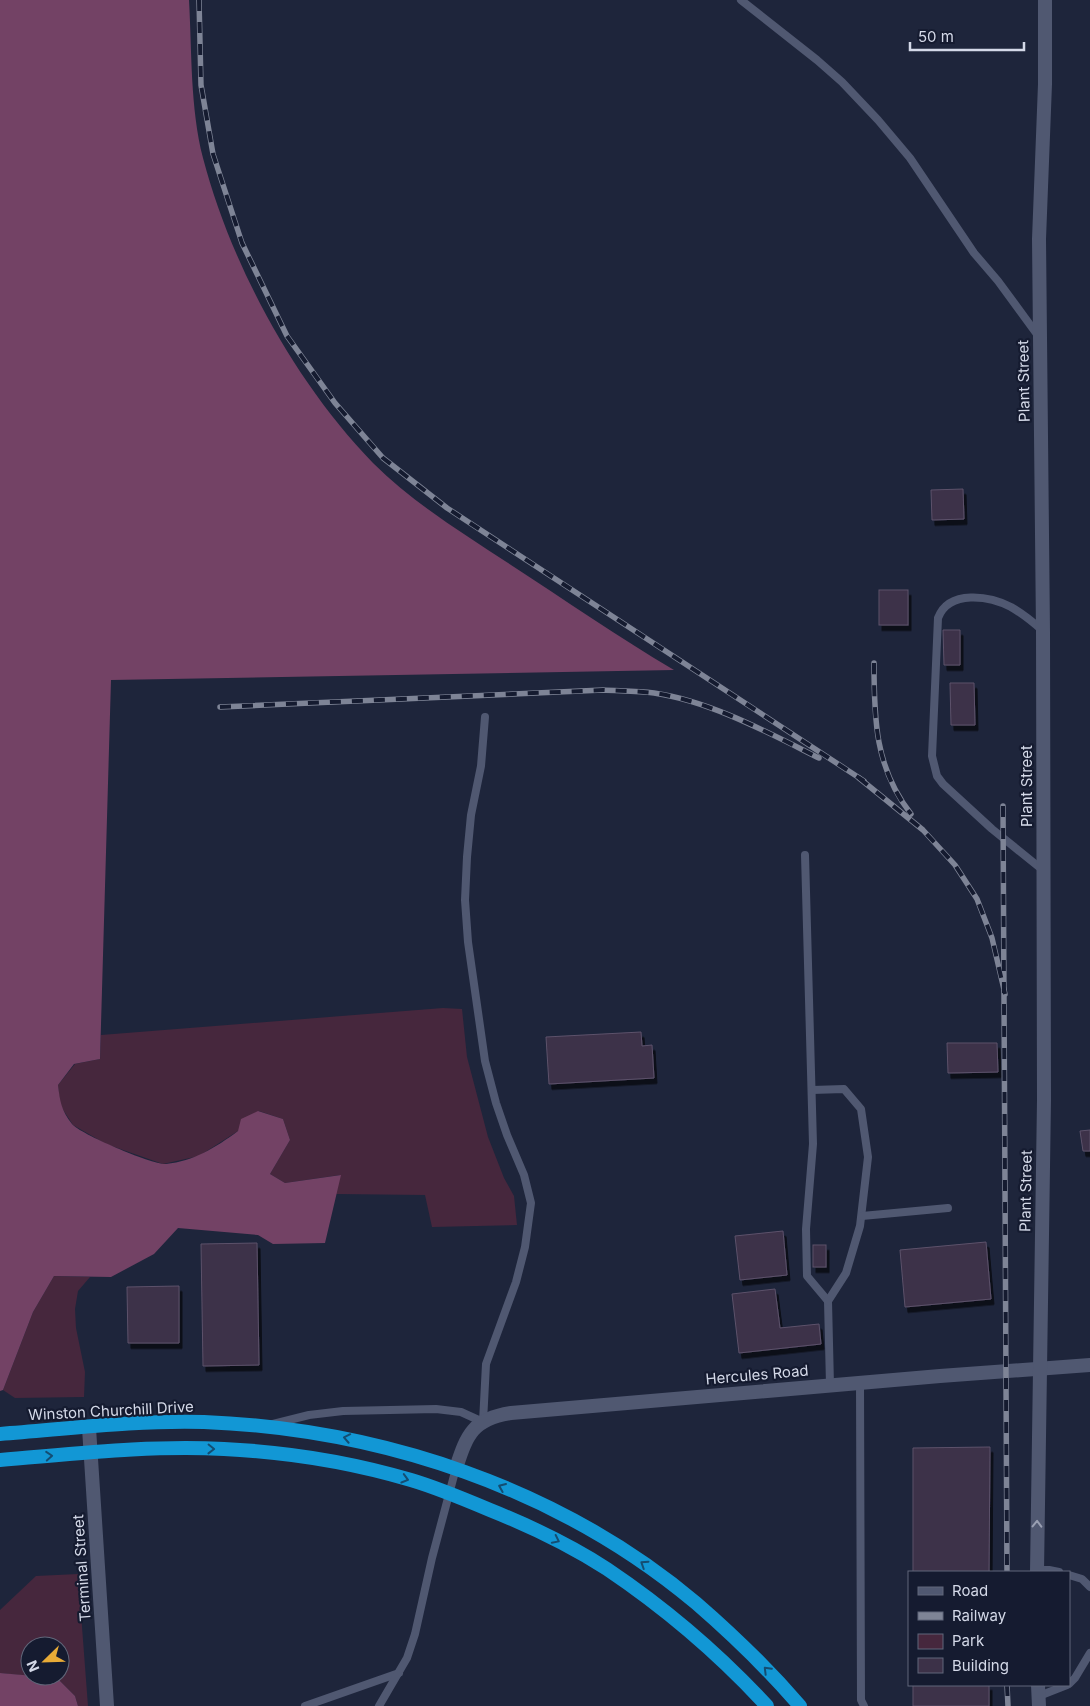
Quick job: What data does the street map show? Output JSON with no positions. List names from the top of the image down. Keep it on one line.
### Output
{"streets":{"highway":["Winston Churchill Drive"],"street":["Plant Street","Hercules Road","Terminal Street"]},"crossings":[["Plant Street","Hercules Road"],["Hercules Road","Winston Churchill Drive"],["Winston Churchill Drive","Terminal Street"]],"legend":["Road","Railway","Park","Building"],"scale_bar":"50 m","north":"bottom left"}
